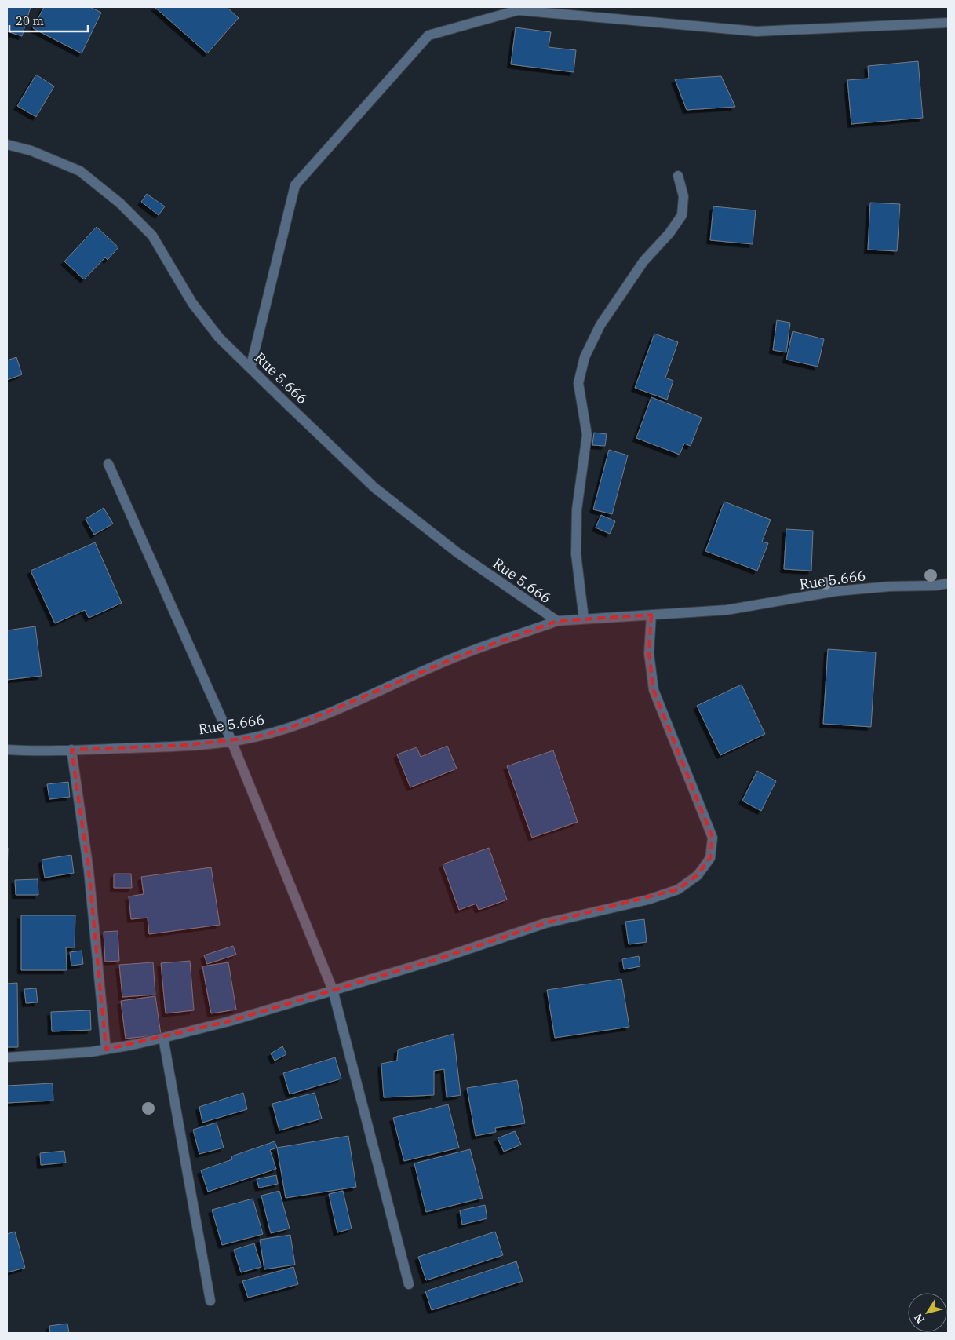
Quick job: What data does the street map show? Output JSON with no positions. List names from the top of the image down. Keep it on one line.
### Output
{"streets":{"street":["Rue 5.666"]},"scale_bar":"20 m","north":"bottom left"}
